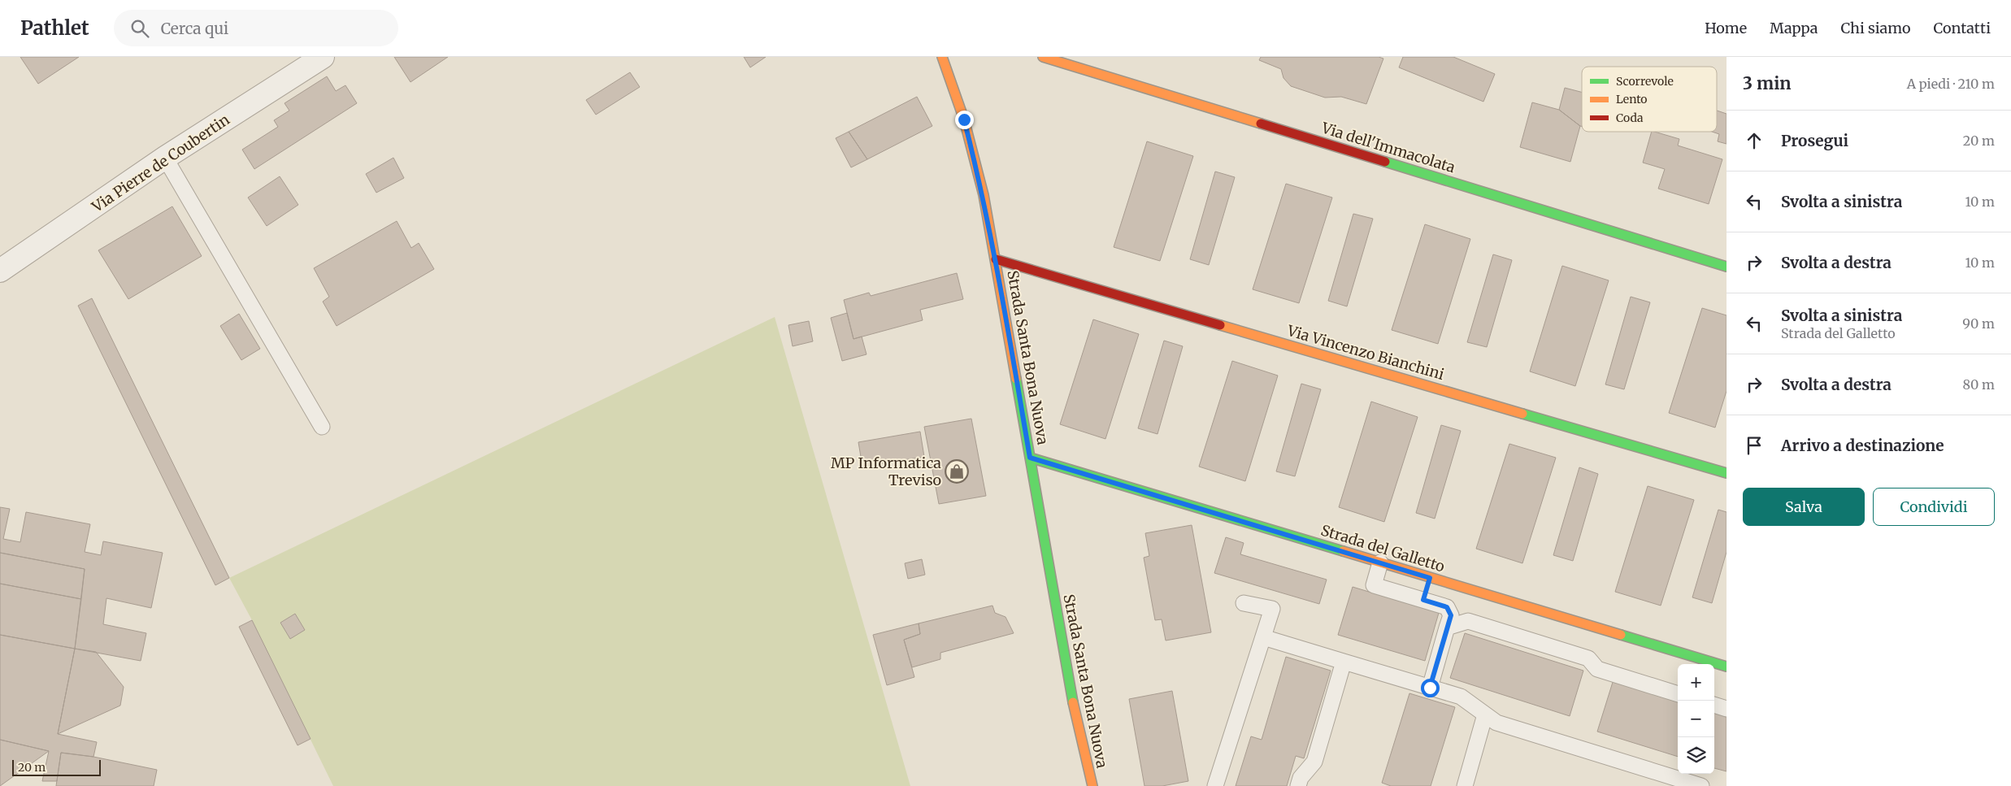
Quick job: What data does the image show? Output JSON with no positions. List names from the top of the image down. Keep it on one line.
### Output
{"streets":{"street":["Via dell'Immacolata","Via Pierre de Coubertin","Via Vincenzo Bianchini","Strada Santa Bona Nuova","Strada del Galletto"]},"crossings":[["Via Vincenzo Bianchini","Strada Santa Bona Nuova"],["Strada Santa Bona Nuova","Strada del Galletto"]],"places":{"shop":["MP Informatica Treviso"]},"legend":["Scorrevole","Lento","Coda"],"scale_bar":"20 m","page":{"header":"Pathlet","search":"Cerca qui","nav":["Home","Mappa","Chi siamo","Contatti"],"heading":["3 min","A piedi · 210 m"],"list":[["Prosegui","20 m"],["Svolta a sinistra","10 m"],["Svolta a destra","10 m"],["Svolta a sinistra","Strada del Galletto","90 m"],["Svolta a destra","80 m"],"Arrivo a destinazione"],"buttons":["Salva","Condividi"],"map_buttons":["+","−"],"scale":"20 m"}}
